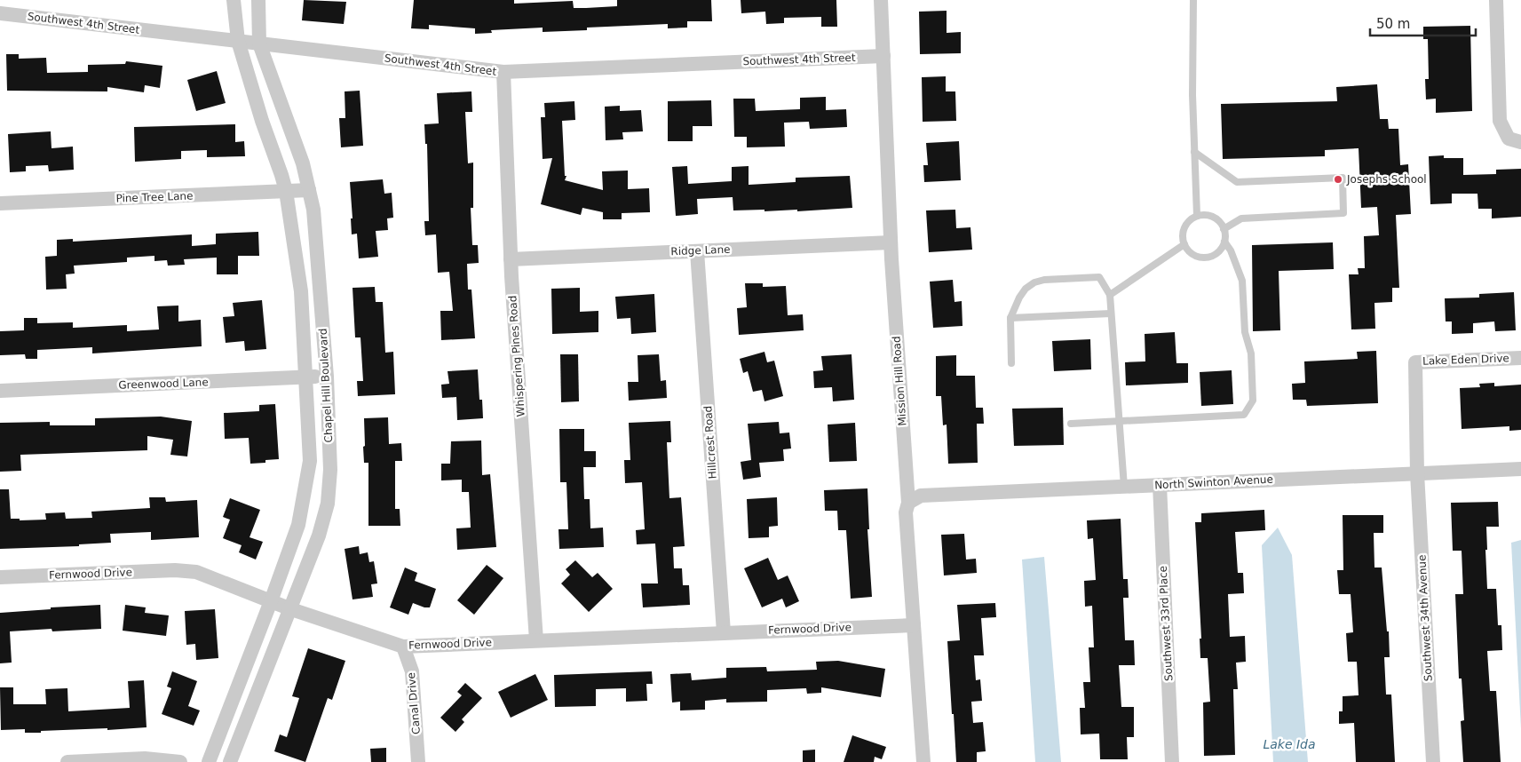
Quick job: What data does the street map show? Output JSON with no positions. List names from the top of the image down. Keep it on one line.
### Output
{"streets":{"street":["Southwest 4th Street","Pine Tree Lane","Ridge Lane","Whispering Pines Road","Lake Eden Drive","Mission Hill Road","Greenwood Lane","Chapel Hill Boulevard","Hillcrest Road","North Swinton Avenue","Fernwood Drive","Southwest 34th Avenue","Southwest 33rd Place","Canal Drive"]},"crossings":[["Southwest 4th Street","Whispering Pines Road"],["Southwest 4th Street","Mission Hill Road"],["Southwest 4th Street","Chapel Hill Boulevard"],["Pine Tree Lane","Chapel Hill Boulevard"],["Ridge Lane","Whispering Pines Road"],["Ridge Lane","Mission Hill Road"],["Ridge Lane","Hillcrest Road"],["Whispering Pines Road","Fernwood Drive"],["Lake Eden Drive","North Swinton Avenue"],["Lake Eden Drive","Southwest 34th Avenue"],["Mission Hill Road","North Swinton Avenue"],["Mission Hill Road","Fernwood Drive"],["Greenwood Lane","Chapel Hill Boulevard"],["Chapel Hill Boulevard","Fernwood Drive"],["Hillcrest Road","Fernwood Drive"],["North Swinton Avenue","Southwest 34th Avenue"],["North Swinton Avenue","Southwest 33rd Place"],["Fernwood Drive","Canal Drive"]],"water":["Lake Ida"],"places":["Josephs School"],"scale_bar":"50 m"}
